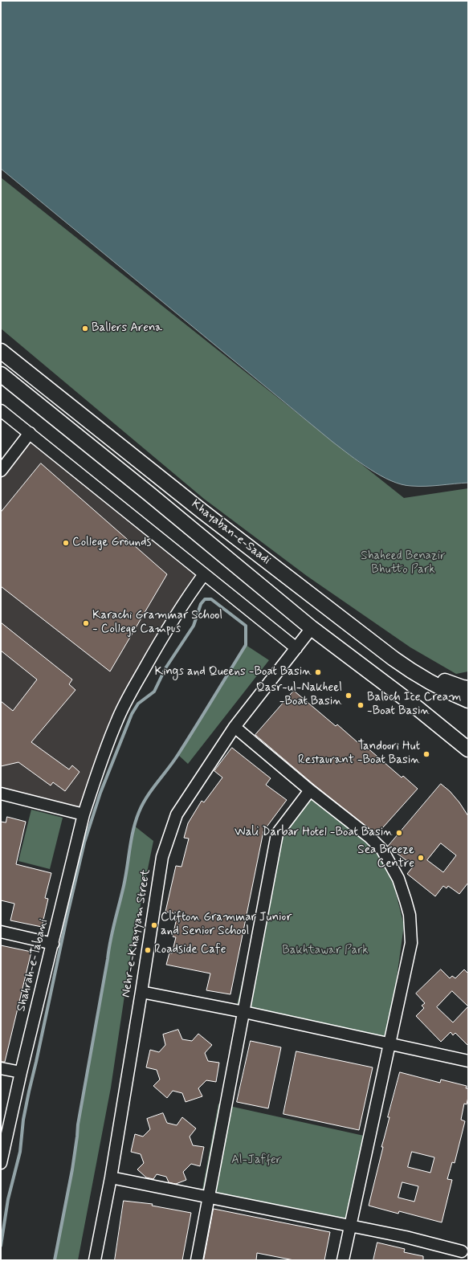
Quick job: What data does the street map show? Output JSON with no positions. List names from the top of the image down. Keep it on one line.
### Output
{"streets":{"main road":["Khayaban-e-Saadi"],"street":["Nehr-e-Khayyam Street","Shahrah-e-Tabani"]},"crossings":[["Khayaban-e-Saadi","Nehr-e-Khayyam Street"]],"parks":["Shaheed Benazir Bhutto Park","Bakhtawar Park","Al-Jaffer"],"places":["Ballers Arena","College Grounds","Karachi Grammar School - College Campus","Kings and Queens -Boat Basin","Qasr-ul-Nakheel -Boat Basin","Baloch Ice Cream -Boat Basin","Tandoori Hut Restaurant -Boat Basin","Wali Darbar Hotel -Boat Basin","Sea Breeze Centre","Clifton Grammar Junior and Senior School","Roadside Cafe"]}
